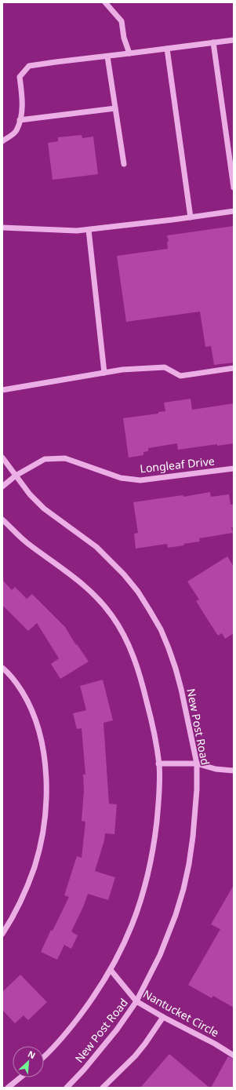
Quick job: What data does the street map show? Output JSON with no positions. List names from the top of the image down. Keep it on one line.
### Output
{"streets":{"street":["Longleaf Drive","New Post Road","Nantucket Circle"]},"crossings":[["Longleaf Drive","New Post Road"],["New Post Road","Nantucket Circle"]],"north":"top right"}
